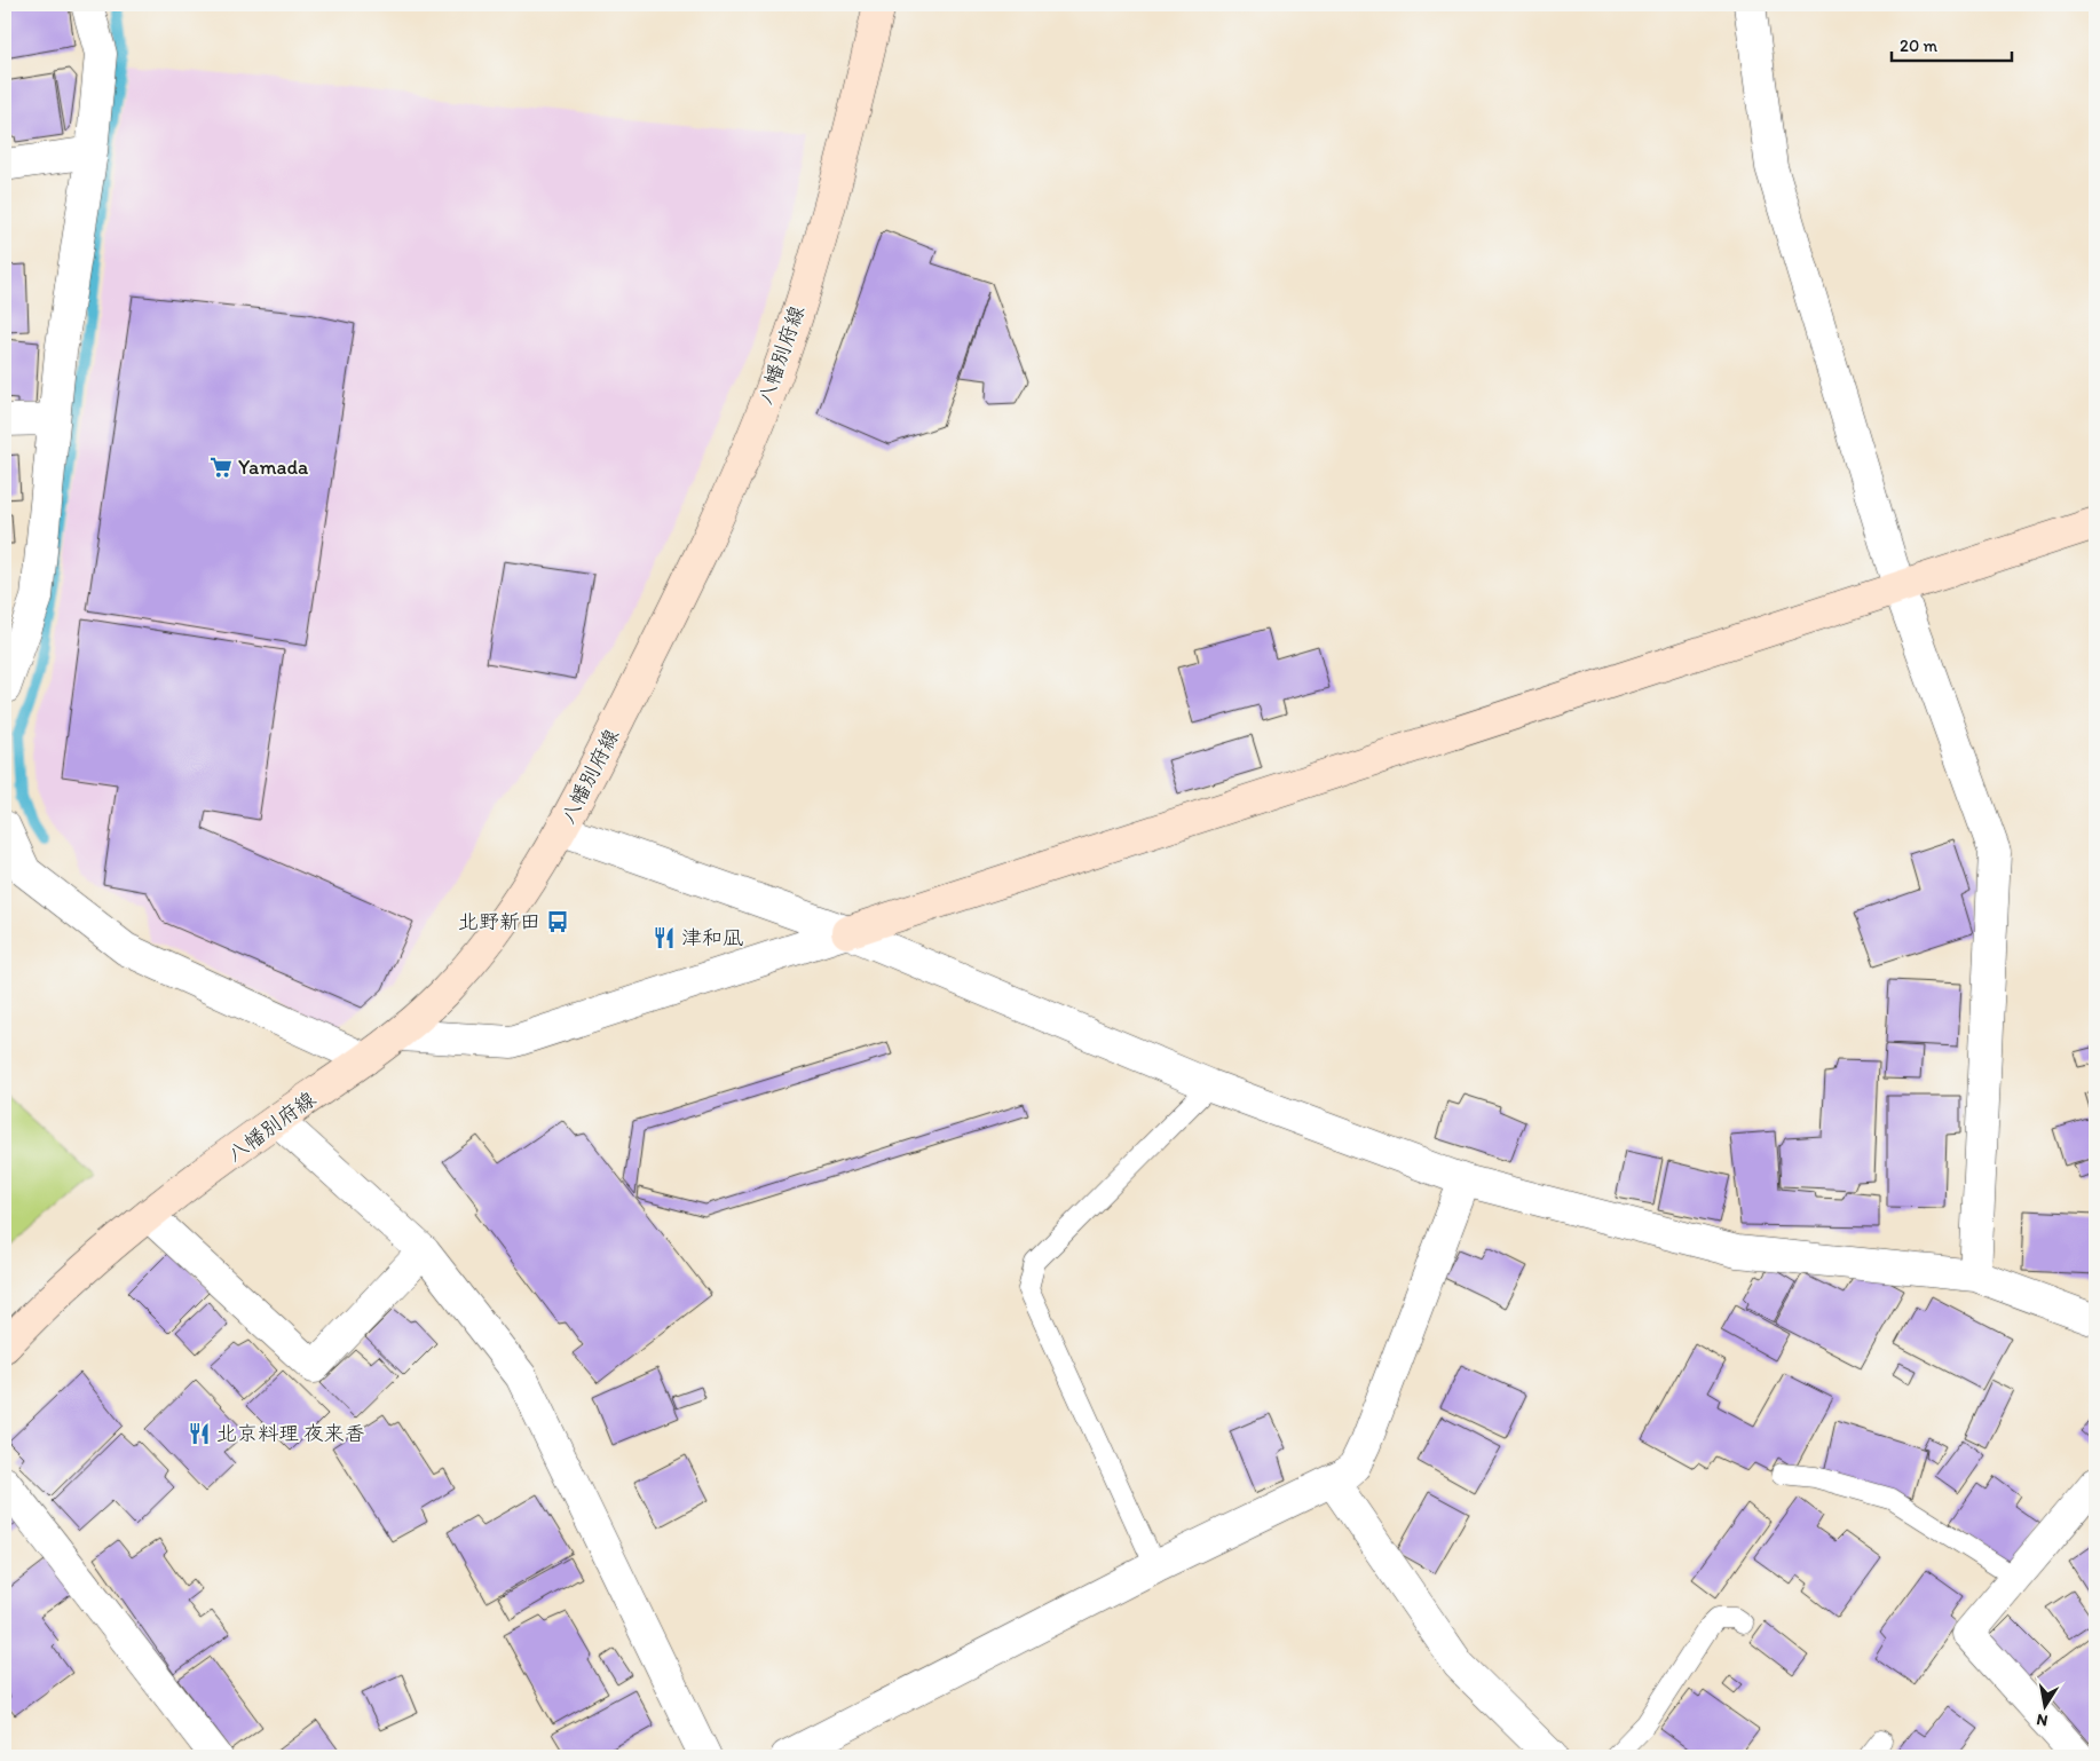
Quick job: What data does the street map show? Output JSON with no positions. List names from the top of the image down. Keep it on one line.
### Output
{"streets":{"main road":["八幡別府線"]},"places":{"supermarket":["Yamada"],"bus stop":["北野新田"],"restaurant":["津和凪","北京料理 夜来香"]},"scale_bar":"20 m","north":"bottom"}
